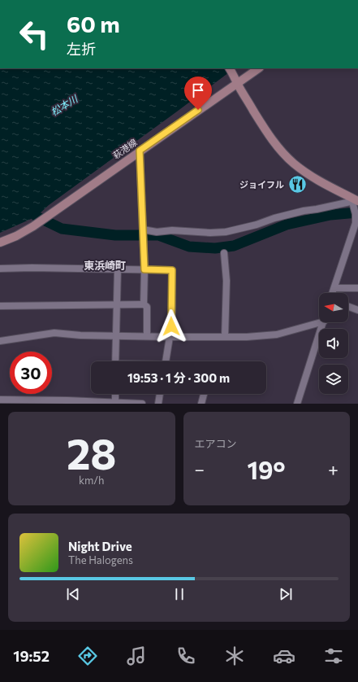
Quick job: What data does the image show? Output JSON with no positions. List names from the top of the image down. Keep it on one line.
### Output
{"streets":{"main road":["萩港線"]},"districts":["東浜崎町"],"water":["松本川"],"places":{"restaurant":["ジョイフル"]},"north":"left","page":{"turn":["60 m","左折"],"limit":"30","trip":"19:53 · 1 分 · 300 m","tile":[["28","km/h"],"エアコン"],"heat":["−","19°","+"],"song":["Night Drive","The Halogens"],"tabs":"19:52"}}
